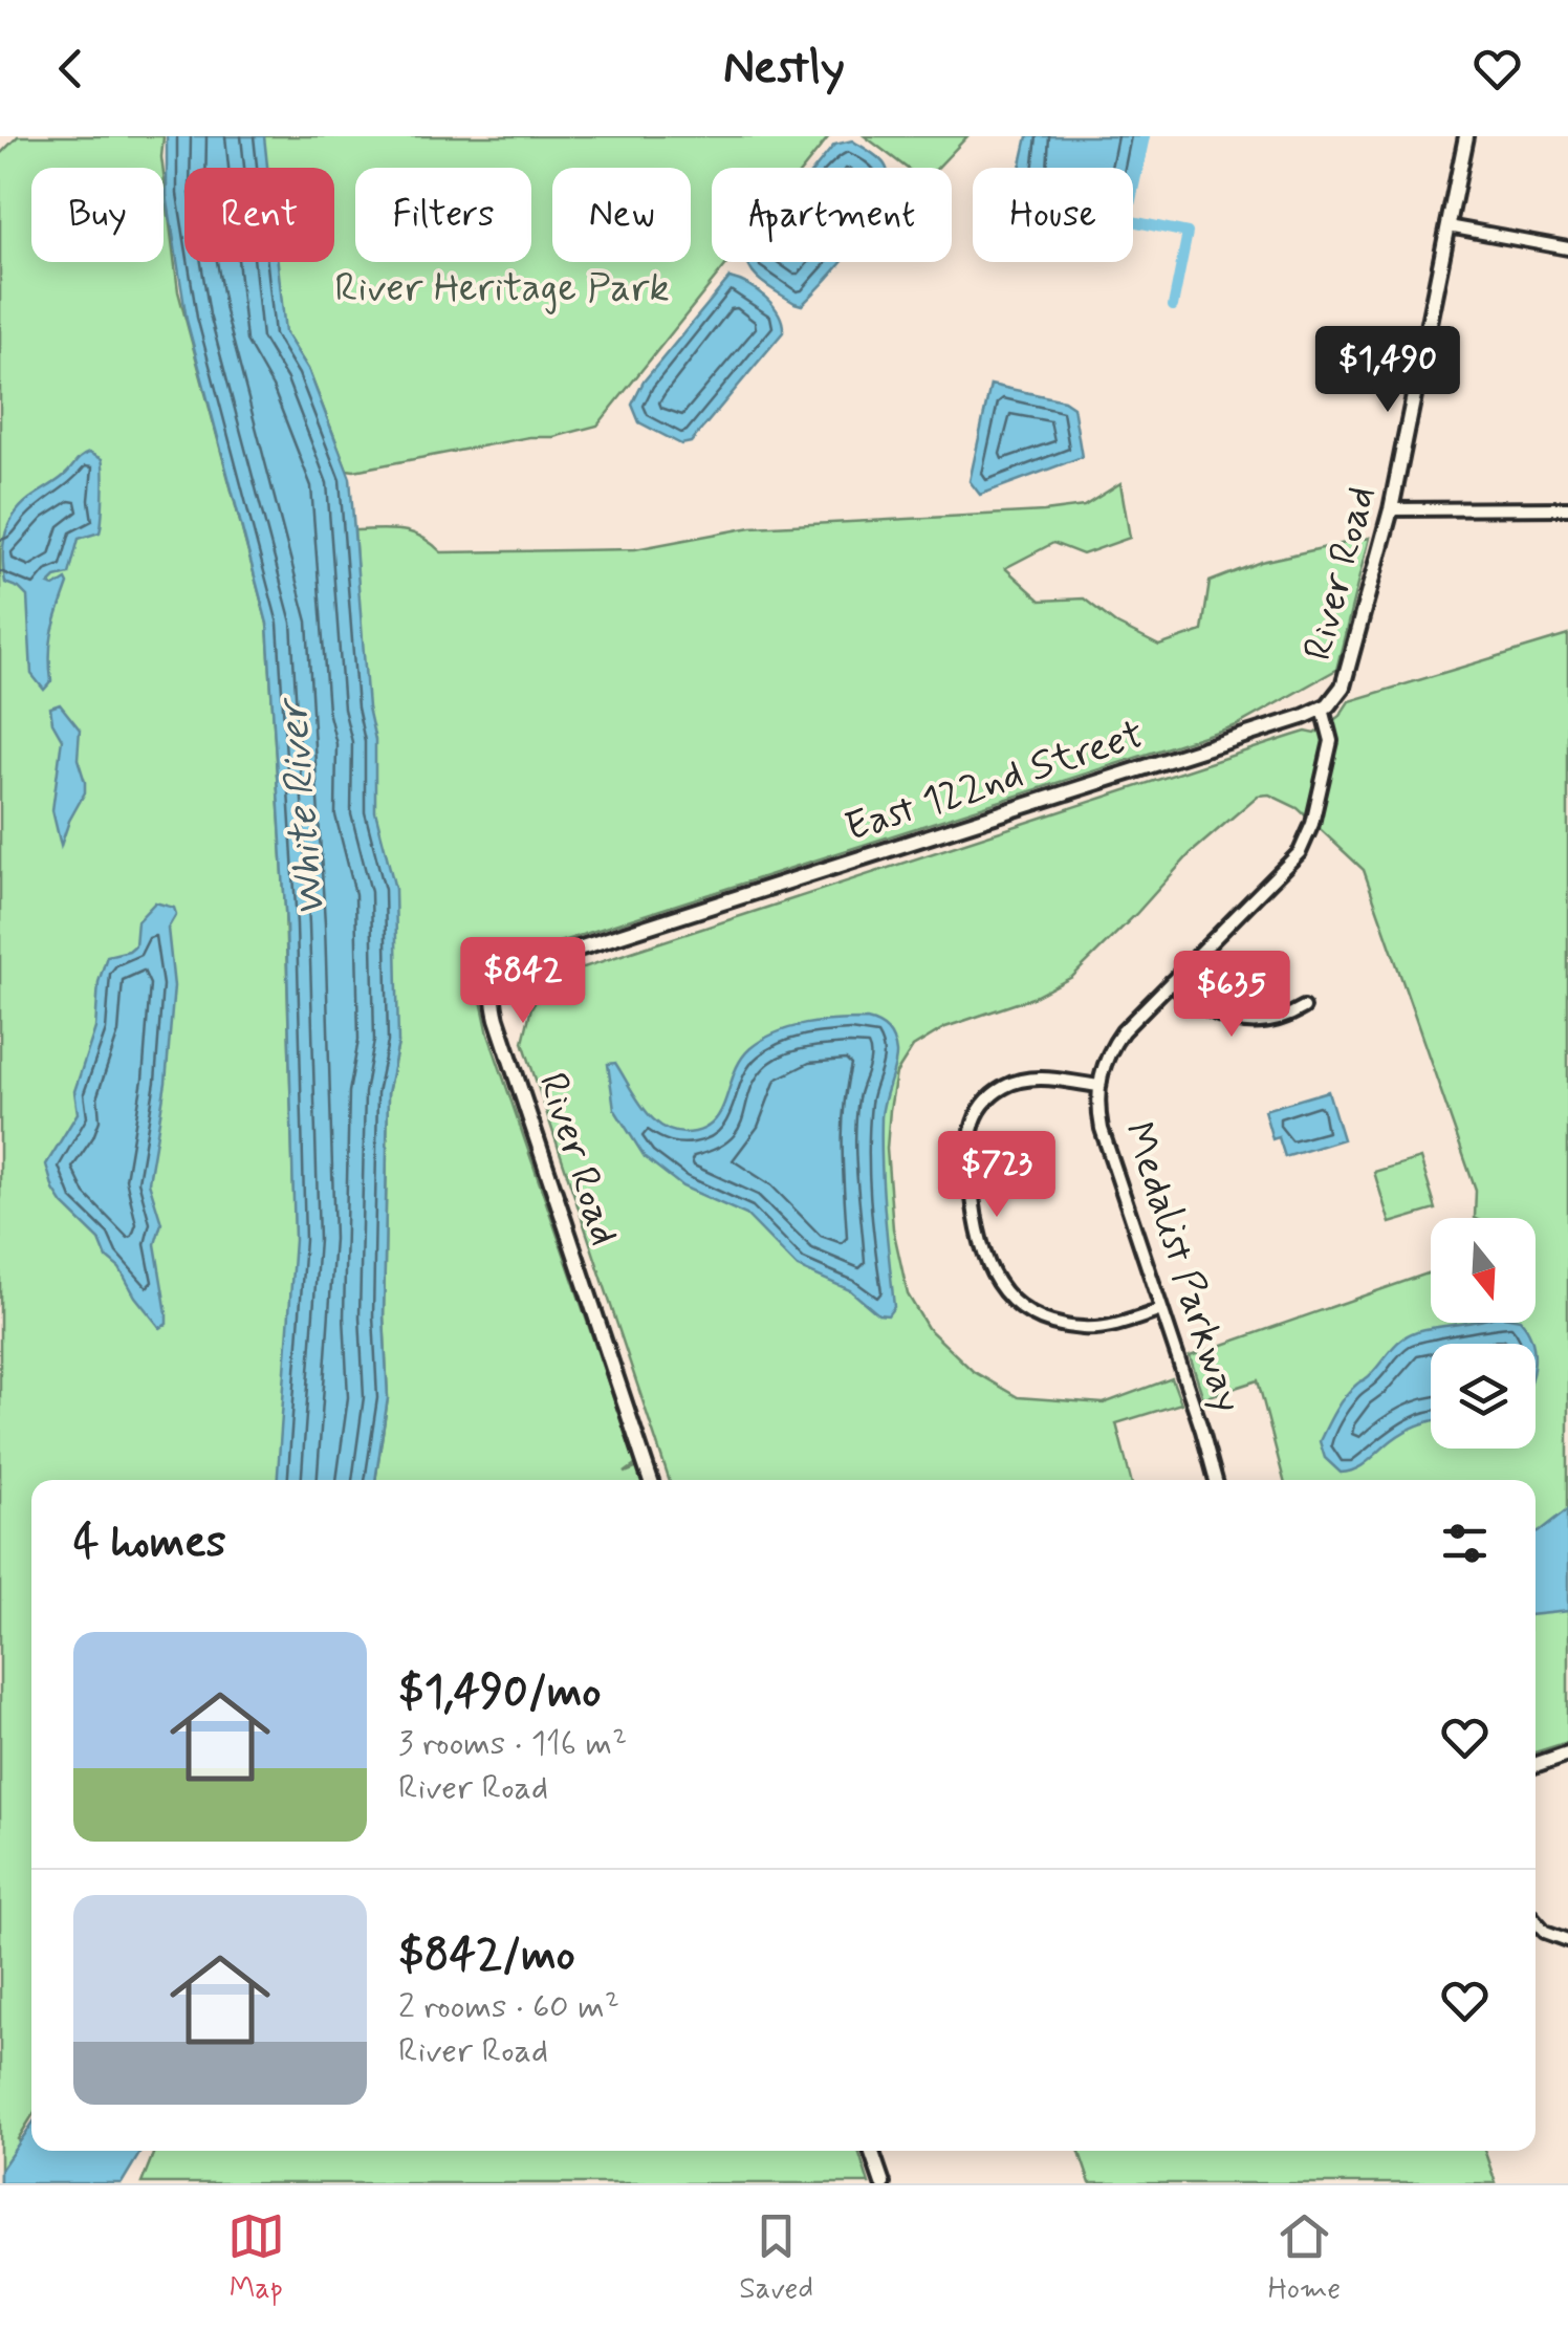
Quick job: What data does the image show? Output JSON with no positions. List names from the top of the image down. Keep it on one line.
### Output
{"streets":{"street":["River Road","East 122nd Street","Medalist Parkway"]},"crossings":[["River Road","East 122nd Street"],["River Road","Medalist Parkway"],["East 122nd Street","Medalist Parkway"]],"water":["White River"],"parks":["River Heritage Park"],"north":"bottom","page":{"header":"Nestly","chip":["Buy","Rent","Filters","New","Apartment","House"],"price":["$1,490","$842","$635","$723"],"heading":"4 homes","list":[{"name":"$1,490/mo","note":"3 rooms · 116 m² · River Road"},{"name":"$842/mo","note":"2 rooms · 60 m² · River Road"}],"tabs":["Map","Saved","Home"]}}
